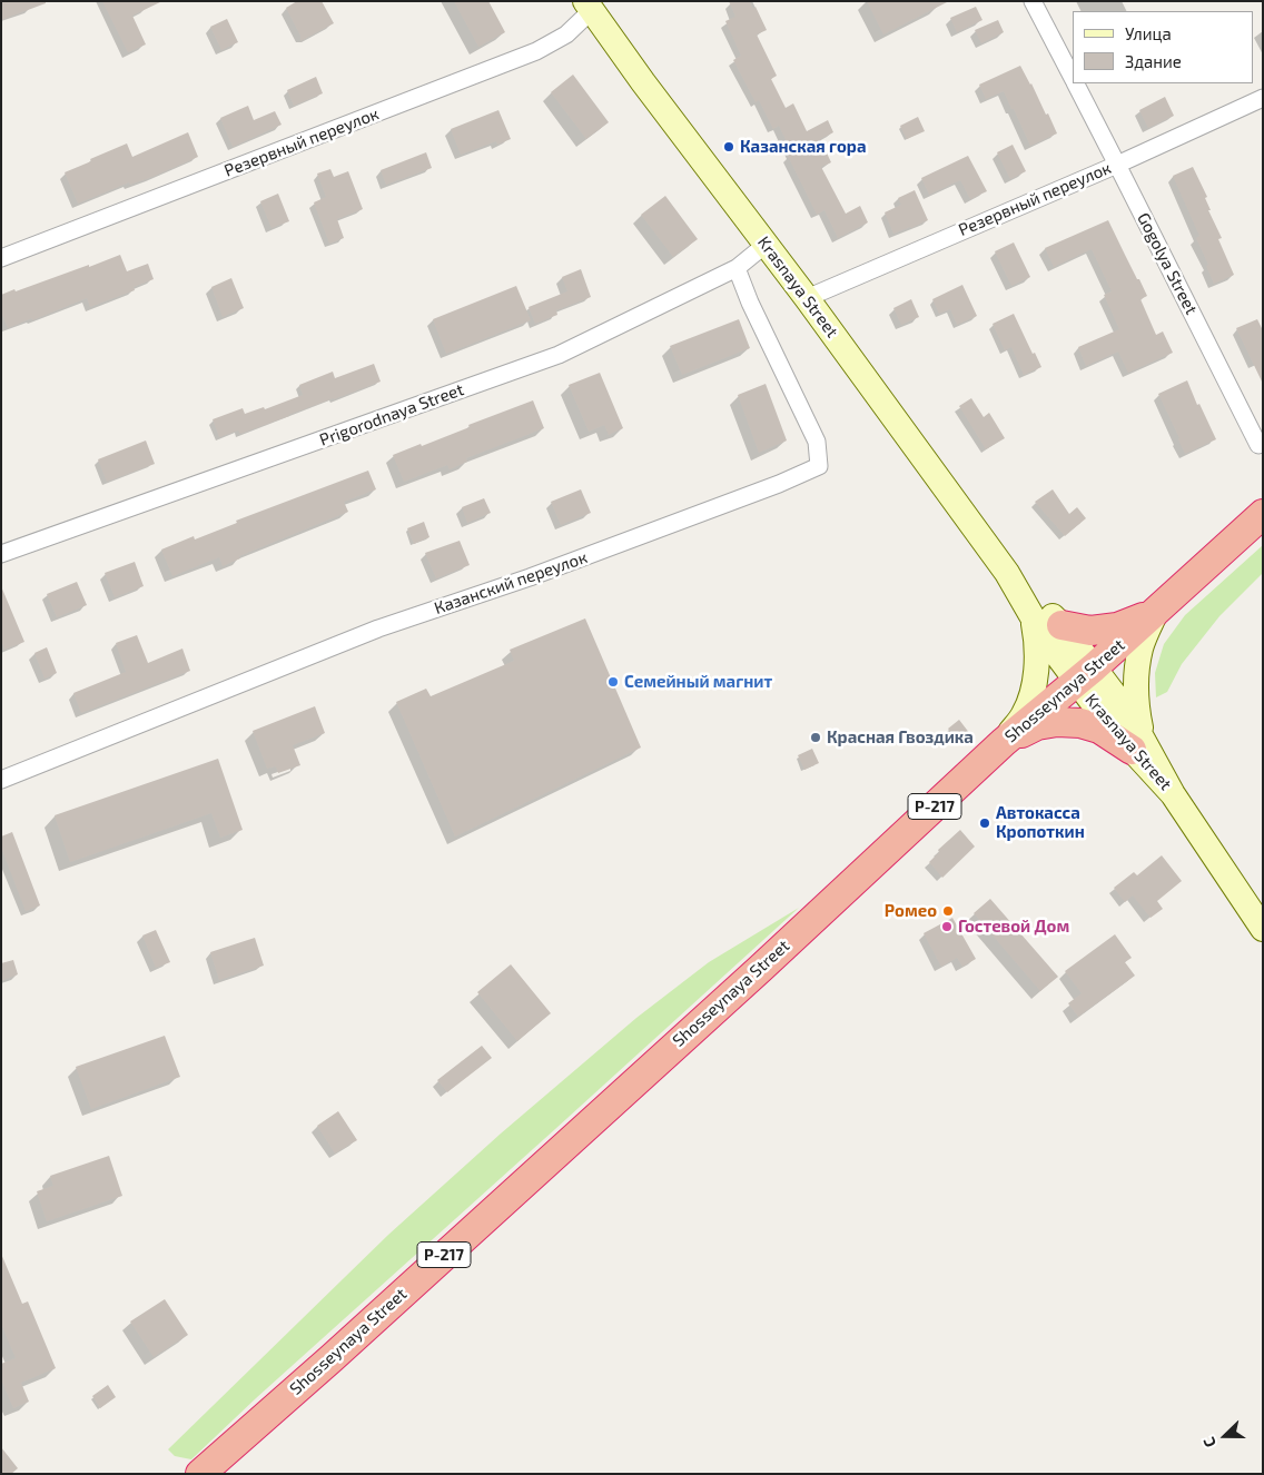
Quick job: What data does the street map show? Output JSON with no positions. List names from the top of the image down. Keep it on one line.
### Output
{"streets":{"highway":["Shosseynaya Street","Р-217"],"main road":["Krasnaya Street"],"street":["Резервный переулок","Gogolya Street","Prigorodnaya Street","Казанский переулок"]},"crossings":[["Резервный переулок","Gogolya Street"],["Резервный переулок","Krasnaya Street"],["Krasnaya Street","Prigorodnaya Street"],["Krasnaya Street","Shosseynaya Street"],["Prigorodnaya Street","Казанский переулок"]],"places":["Казанская гора","Семейный магнит","Красная Гвоздика","Автокасса Кропоткин","Ромео","Гостевой Дом"],"legend":["Улица","Здание"],"north":"left"}
